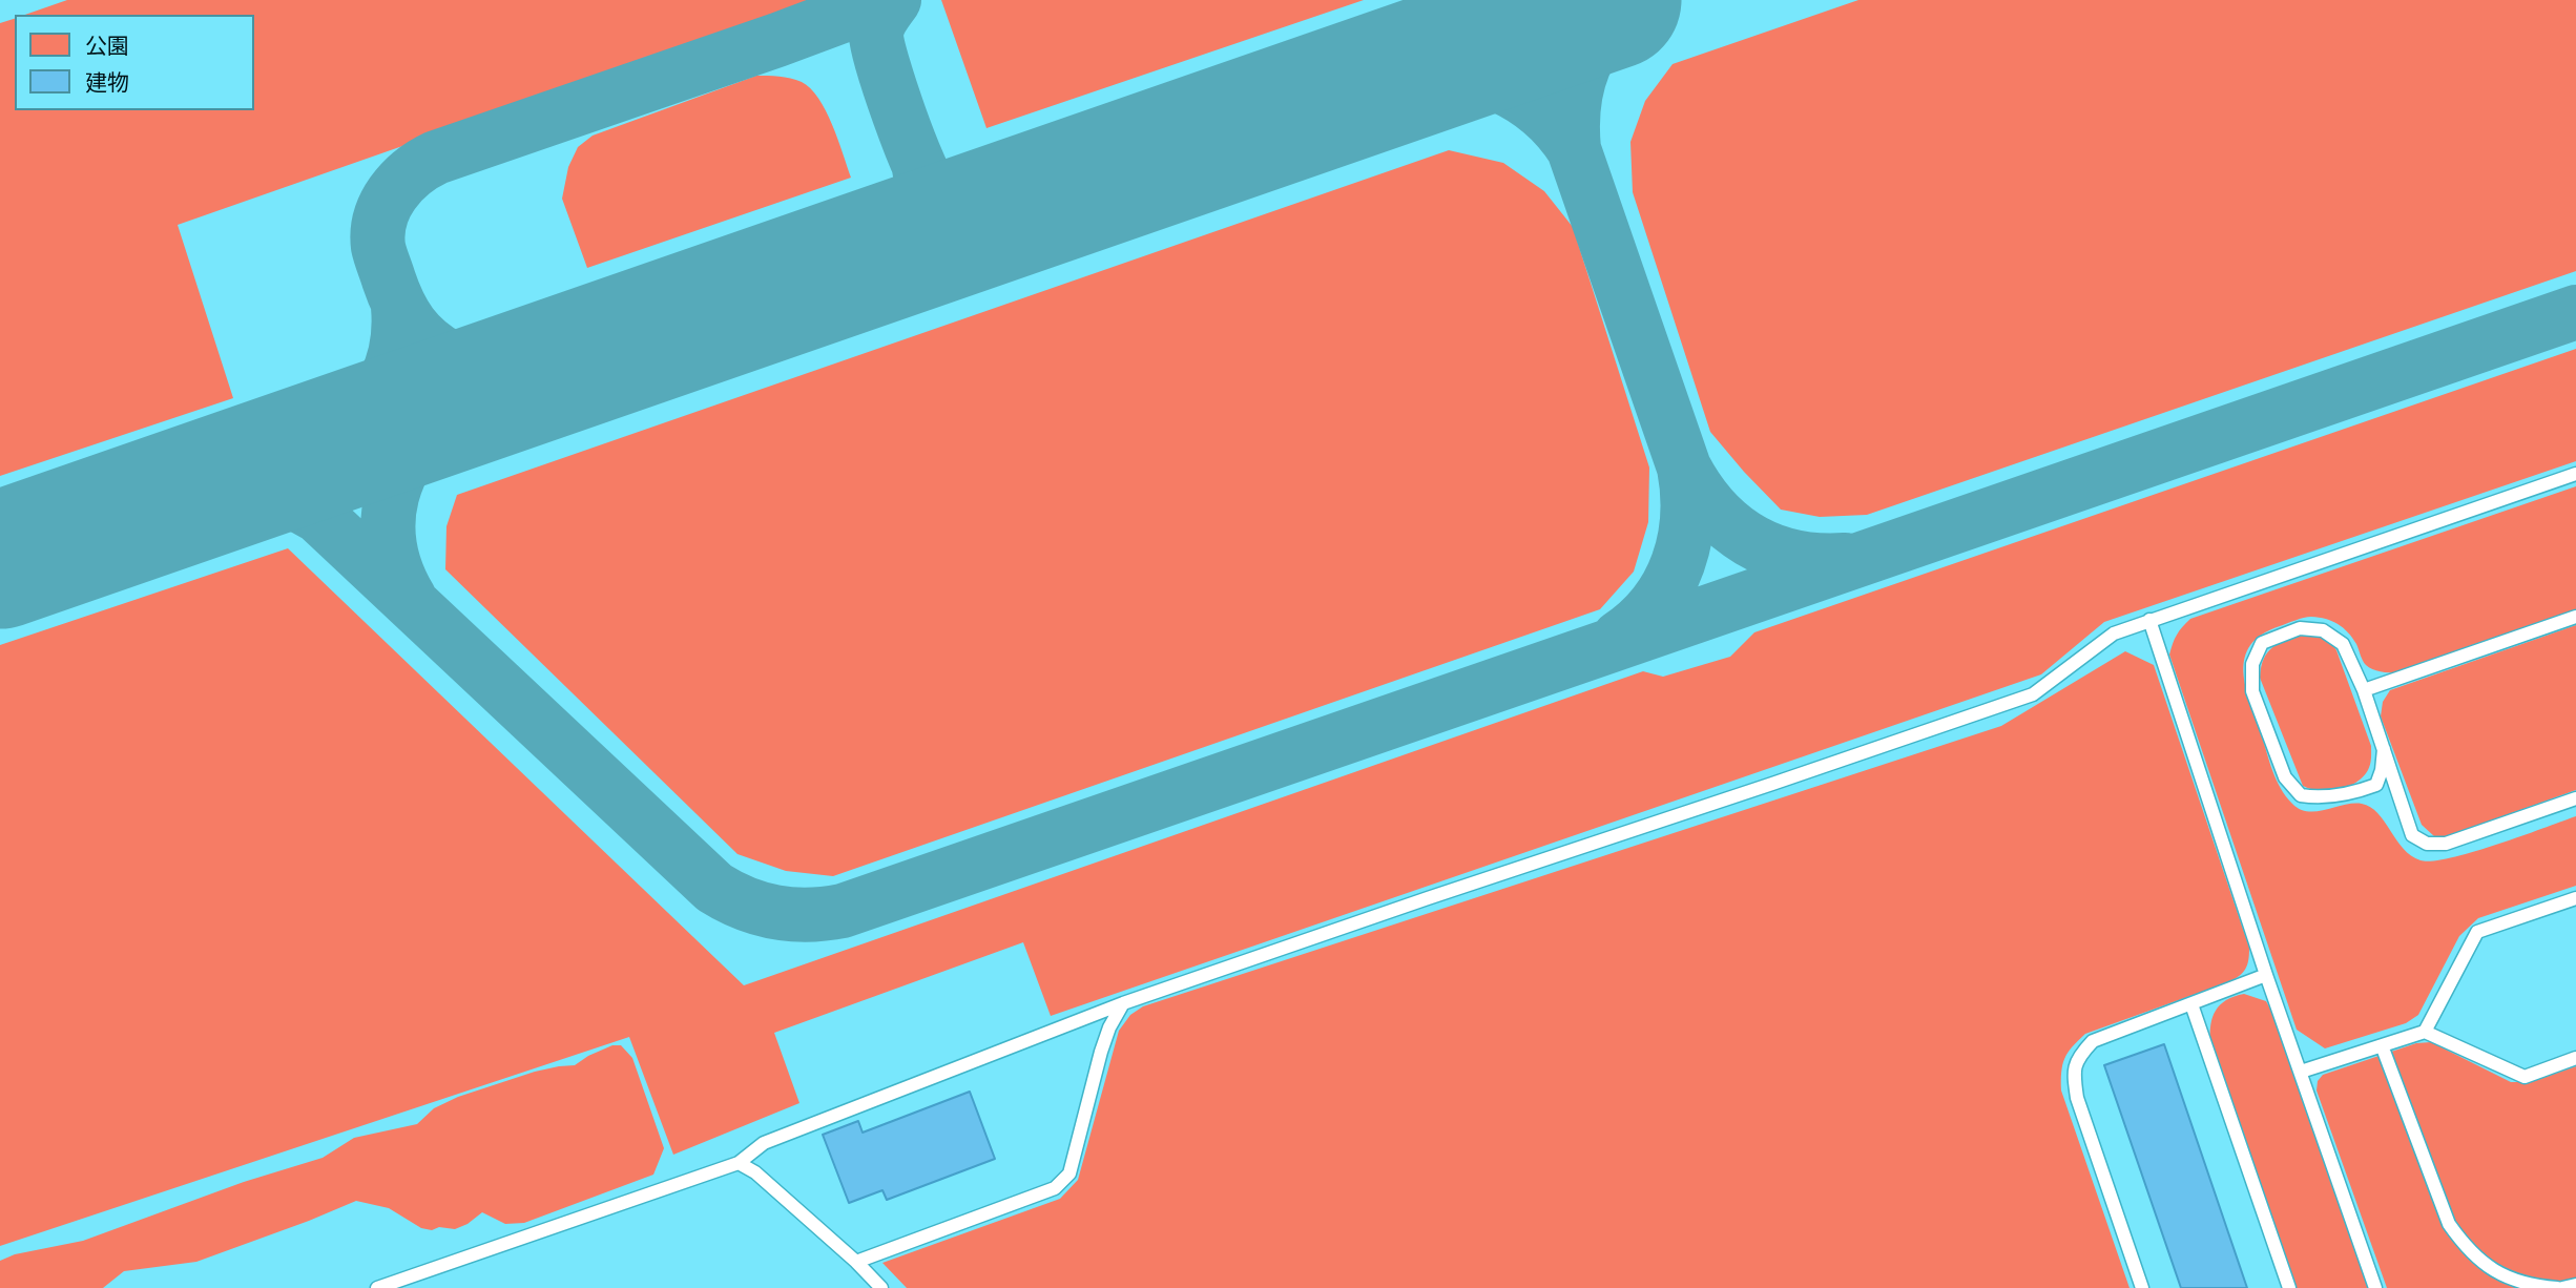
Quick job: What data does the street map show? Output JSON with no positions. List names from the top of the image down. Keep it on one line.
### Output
{"legend":["公園","建物"]}
